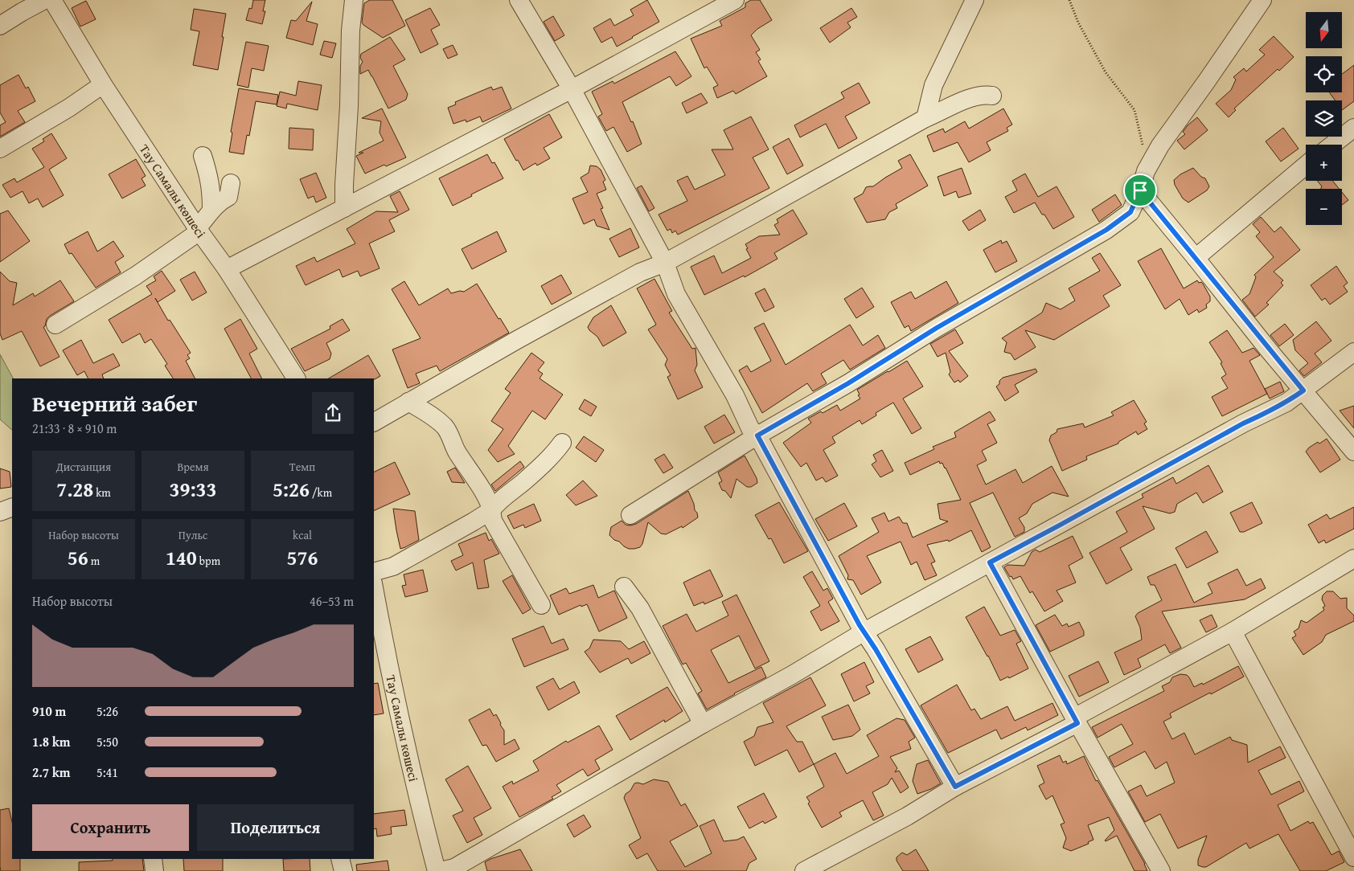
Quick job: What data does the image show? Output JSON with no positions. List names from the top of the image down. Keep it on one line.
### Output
{"streets":{"street":["Тау Самалы көшесі"]},"north":"bottom","page":{"map_buttons":["+","−"],"heading":["Вечерний забег","21:33 · 8 × 910 m"],"stats":[["Дистанция","7.28 km"],["Время","39:33"],["Темп","5:26 /km"],["Набор высоты","56 m"],["Пульс","140 bpm"],["kcal","576"]],"chart":["Набор высоты","46–53 m"],"list":[{"name":"910 m","note":"5:26"},{"name":"1.8 km","note":"5:50"},{"name":"2.7 km","note":"5:41"}],"buttons":["Сохранить","Поделиться"]}}
